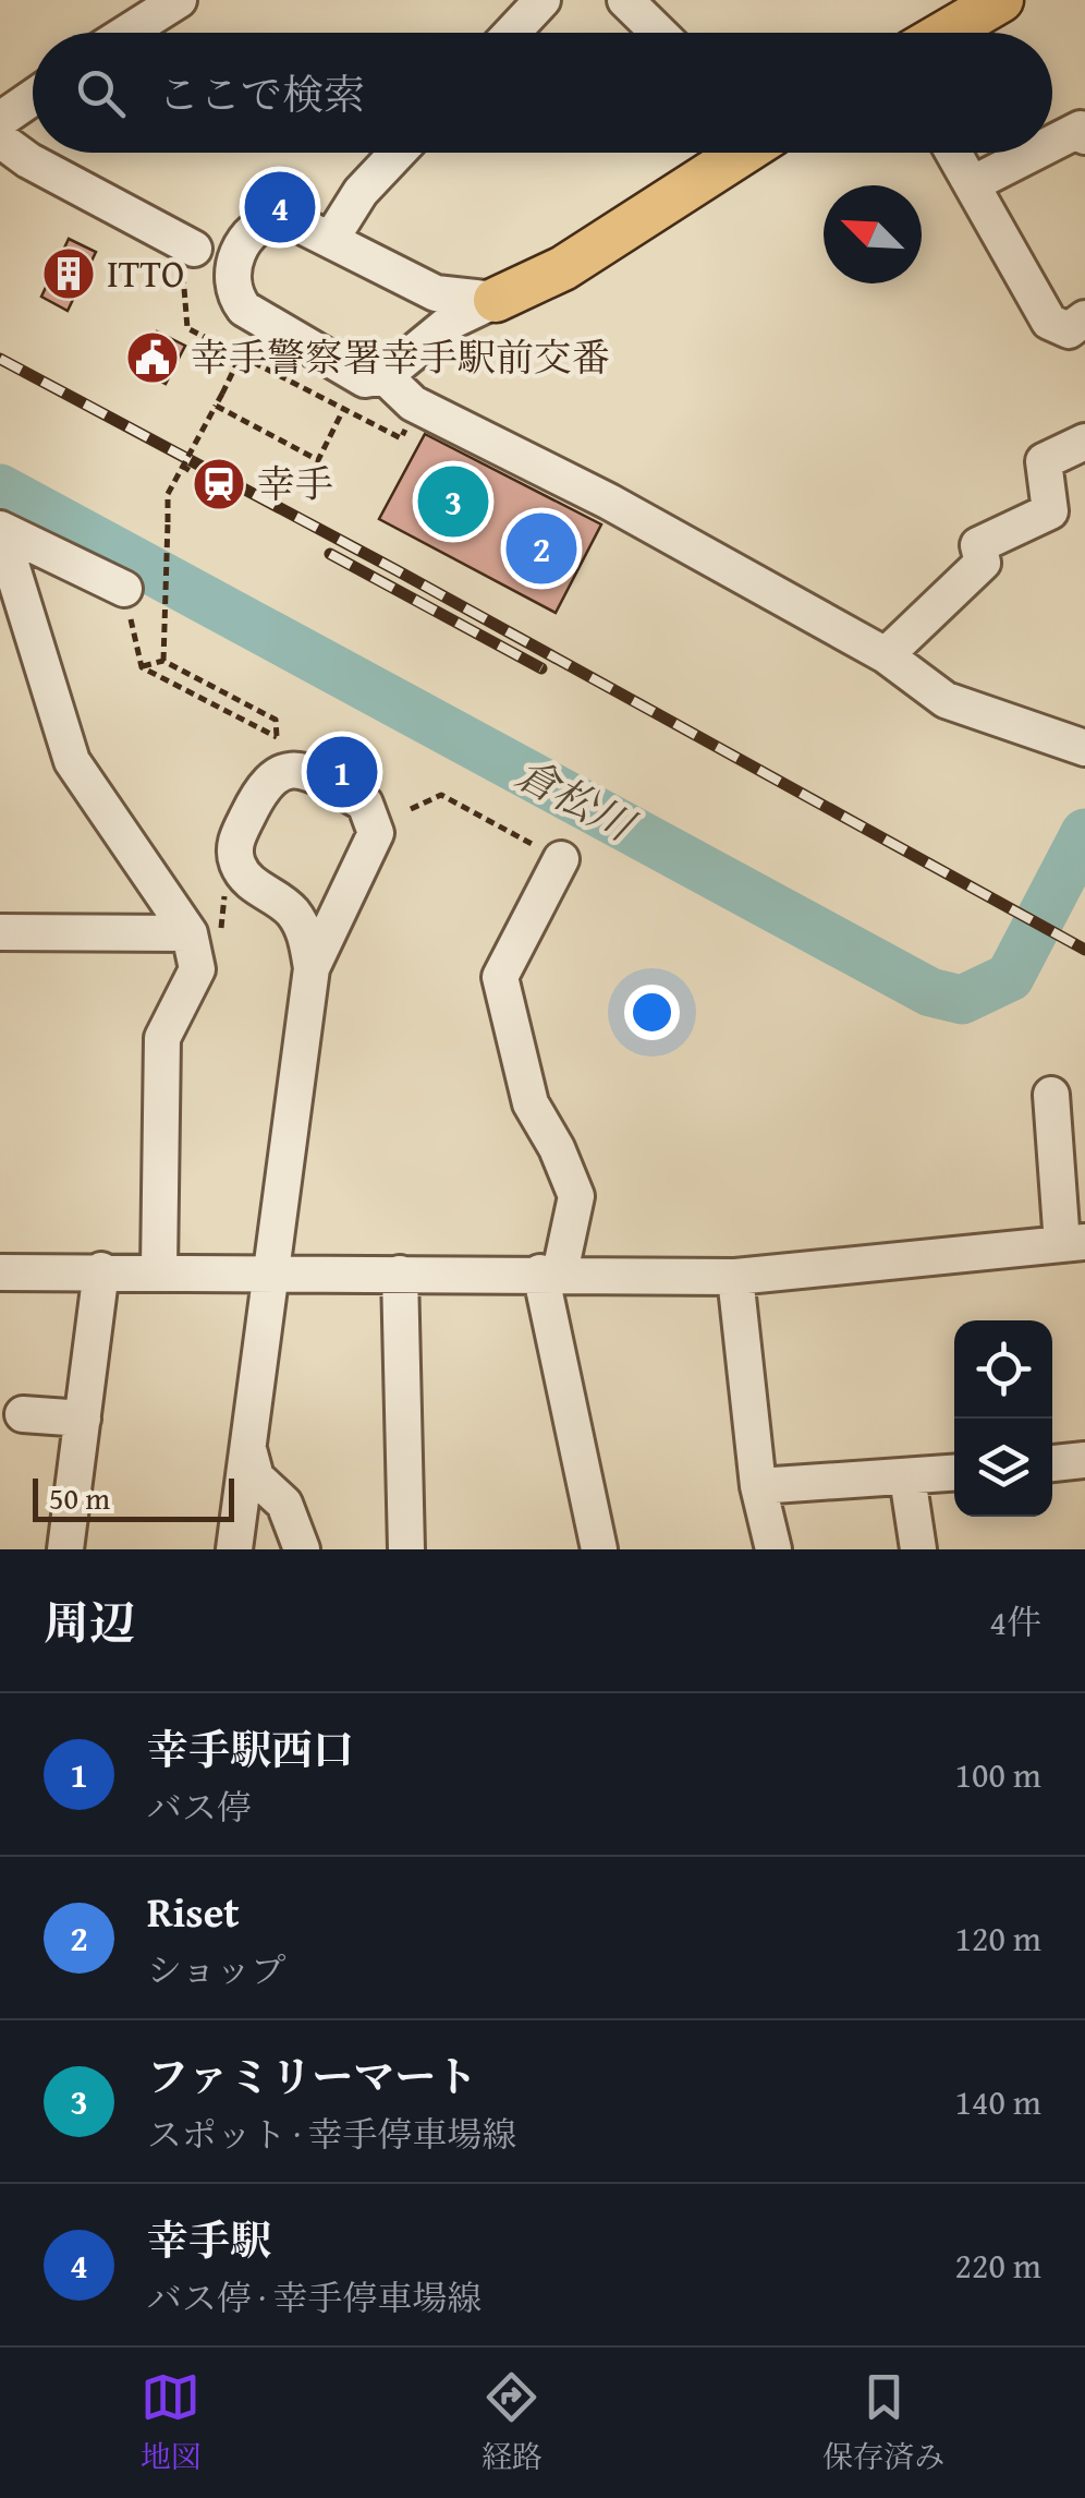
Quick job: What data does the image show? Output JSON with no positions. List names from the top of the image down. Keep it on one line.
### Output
{"water":["倉松川"],"places":{"building":["ITTO"],"public building":["幸手警察署幸手駅前交番"],"station":["幸手"]},"scale_bar":"50 m","north":"top left","page":{"search":"ここで検索","pins":["4","3","2","1"],"scale":"50 m","heading":["周辺","4件"],"list":[{"mark":"1","name":"幸手駅西口","note":"バス停","value":"100 m"},{"mark":"2","name":"Riset","note":"ショップ","value":"120 m"},{"mark":"3","name":"ファミリーマート","note":"スポット · 幸手停車場線","value":"140 m"},{"mark":"4","name":"幸手駅","note":"バス停 · 幸手停車場線","value":"220 m"}],"nav":["地図","経路","保存済み"]}}
